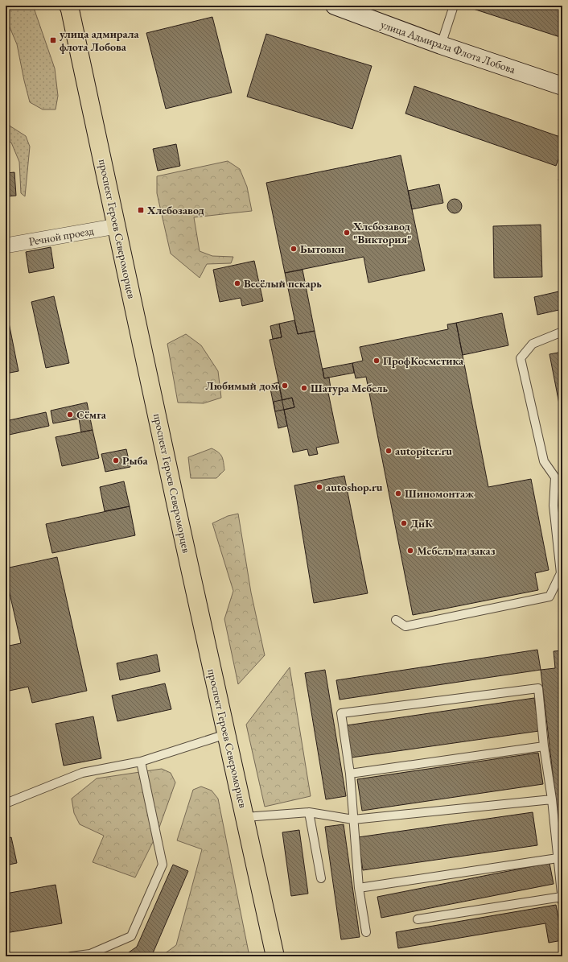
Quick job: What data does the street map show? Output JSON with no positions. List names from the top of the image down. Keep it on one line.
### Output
{"streets":{"main road":["проспект Героев Североморцев"],"street":["улица Адмирала Флота Лобова","Речной проезд"]},"crossings":[["проспект Героев Североморцев","Речной проезд"]],"places":{"transit":["улица адмирала флота Лобова","Хлебозавод"],"other":["Хлебозавод \"Виктория\"","Бытовки","Весёлый пекарь","ПрофКосметика","Любимый дом","Шатура Мебель","Сёмга","autopiter.ru","Рыба","autoshop.ru","Шиномонтаж","ДнК","Мебель на заказ"]}}
